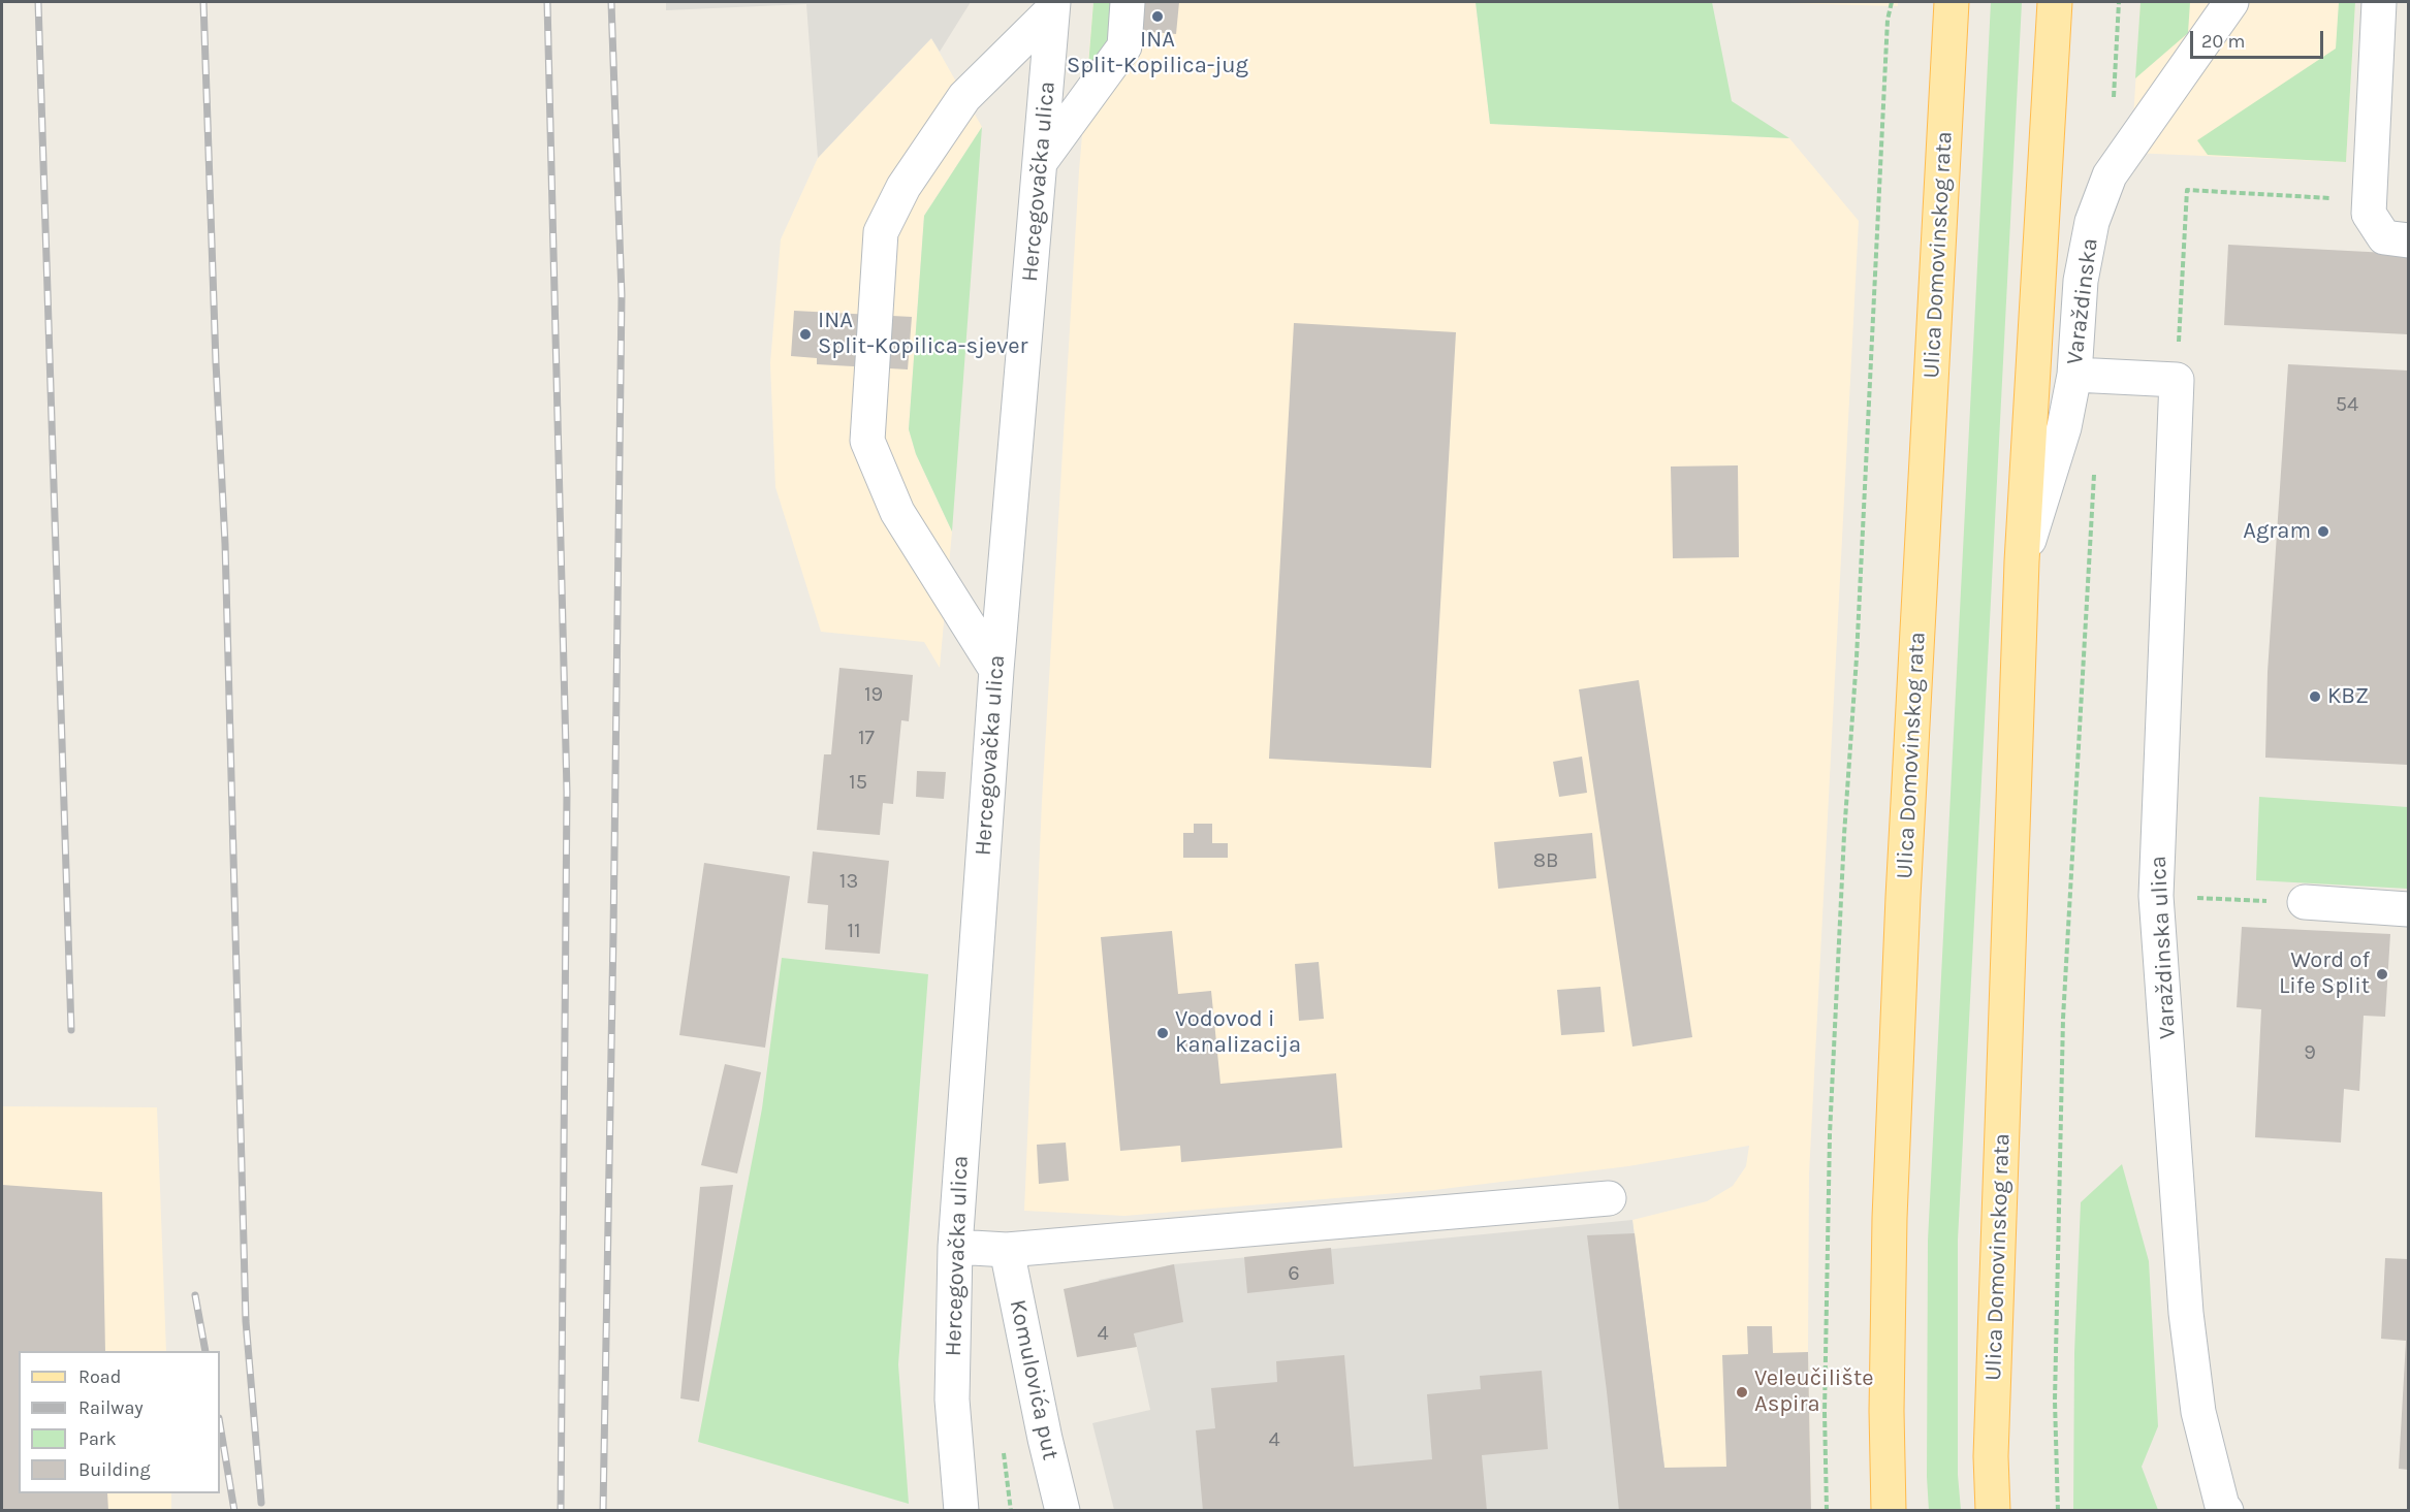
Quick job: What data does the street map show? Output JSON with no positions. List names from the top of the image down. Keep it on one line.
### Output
{"streets":{"main road":["Ulica Domovinskog rata"],"street":["Hercegovačka ulica","Varaždinska","Varaždinska ulica","Komulovića put"]},"crossings":[["Ulica Domovinskog rata","Varaždinska"]],"places":["INA Split-Kopilica-jug","INA Split-Kopilica-sjever","Agram","KBZ","Word of Life Split","Vodovod i kanalizacija","Veleučilište Aspira"],"house_numbers":["54","19","17","15","8B","13","11","9","6","4","4"],"legend":["Road","Railway","Park","Building"],"scale_bar":"20 m"}
